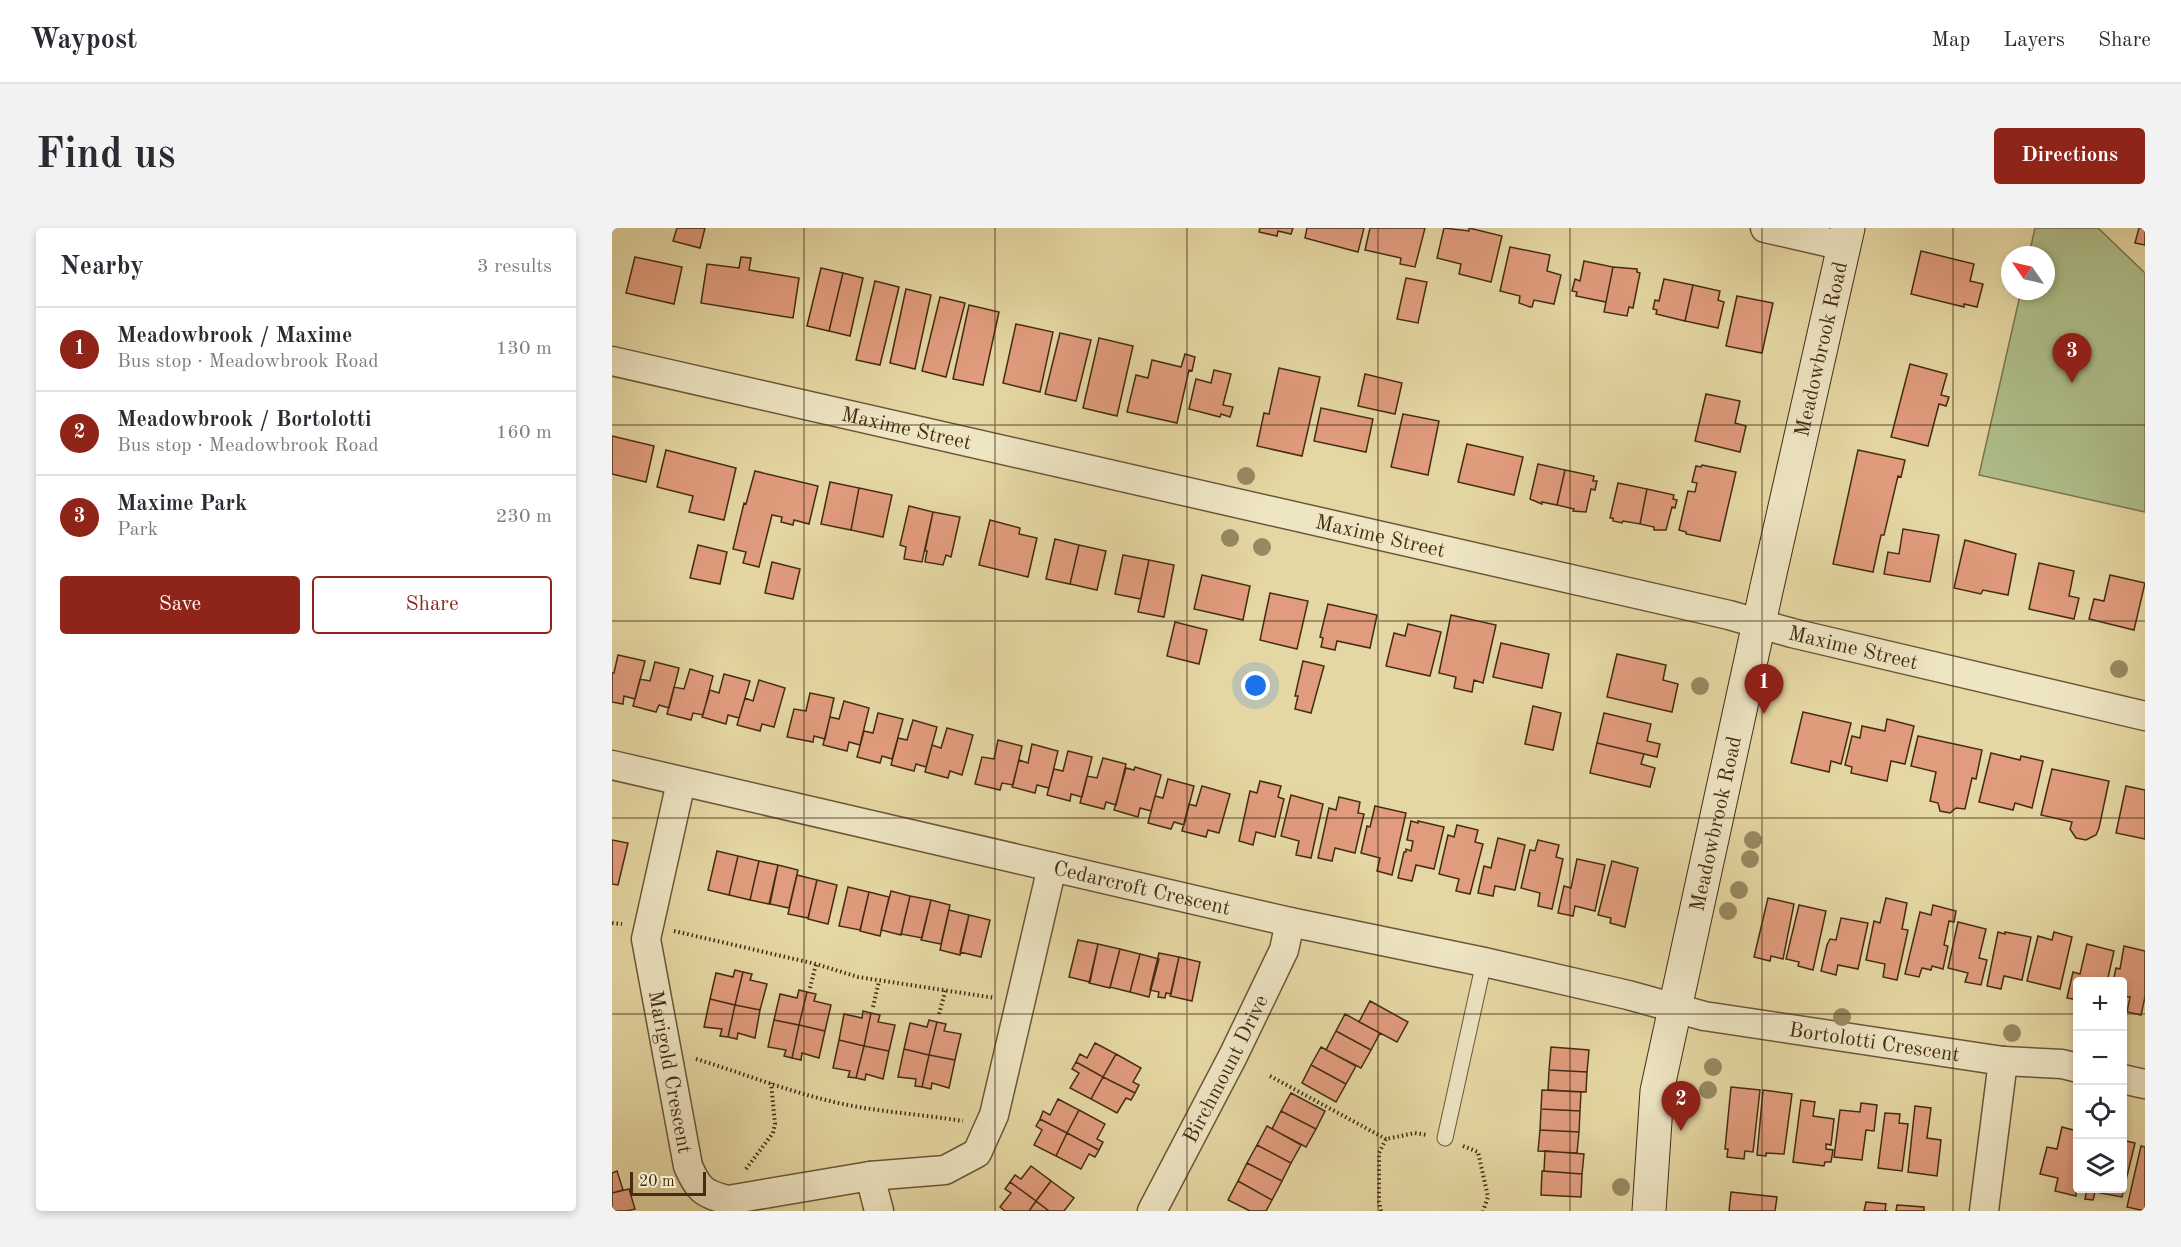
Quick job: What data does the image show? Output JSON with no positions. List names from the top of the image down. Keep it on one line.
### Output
{"streets":{"street":["Meadowbrook Road","Maxime Street","Cedarcroft Crescent","Bortolotti Crescent","Birchmount Drive","Marigold Crescent"]},"crossings":[["Meadowbrook Road","Maxime Street"],["Meadowbrook Road","Cedarcroft Crescent"],["Meadowbrook Road","Bortolotti Crescent"],["Cedarcroft Crescent","Bortolotti Crescent"],["Cedarcroft Crescent","Birchmount Drive"],["Cedarcroft Crescent","Marigold Crescent"]],"scale_bar":"20 m","north":"top left","page":{"header":"Waypost","nav":["Map","Layers","Share"],"buttons":["Directions",["Save","Share"]],"title":"Find us","heading":["Nearby","3 results"],"list":[{"mark":"1","name":"Meadowbrook / Maxime","note":"Bus stop · Meadowbrook Road","value":"130 m"},{"mark":"2","name":"Meadowbrook / Bortolotti","note":"Bus stop · Meadowbrook Road","value":"160 m"},{"mark":"3","name":"Maxime Park","note":"Park","value":"230 m"}],"pins":["3","1","2"],"map_buttons":["+","−"],"scale":"20 m"}}
